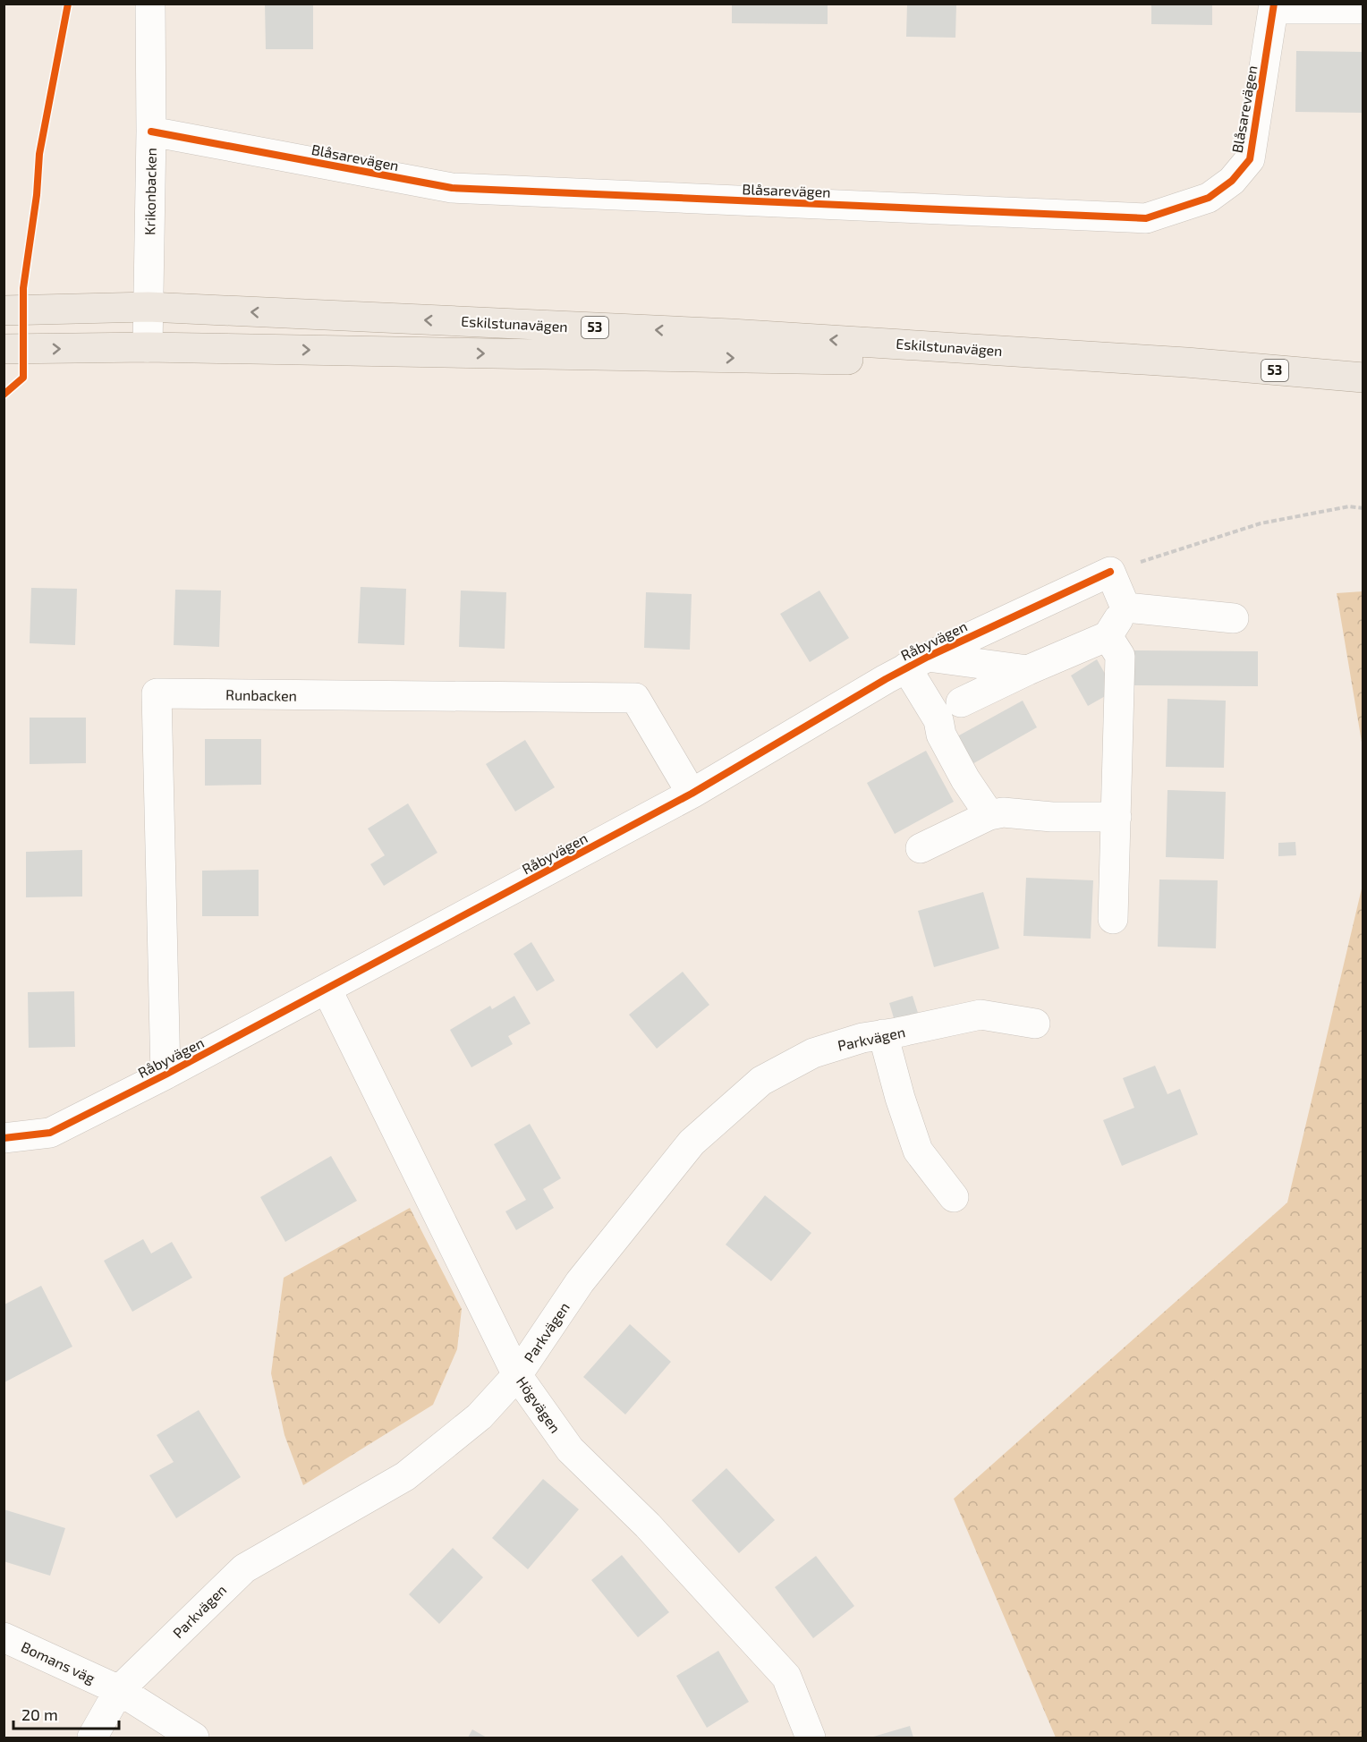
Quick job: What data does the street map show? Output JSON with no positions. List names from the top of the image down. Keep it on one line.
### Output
{"streets":{"main road":["Eskilstunavägen","53"],"street":["Blåsarevägen","Krikonbacken","Råbyvägen","Runbacken","Parkvägen","Högvägen","Bomans väg"]},"crossings":[["Blåsarevägen","Krikonbacken"],["Krikonbacken","Eskilstunavägen"],["Råbyvägen","Runbacken"],["Råbyvägen","Högvägen"],["Parkvägen","Högvägen"],["Parkvägen","Bomans väg"]],"scale_bar":"20 m"}
